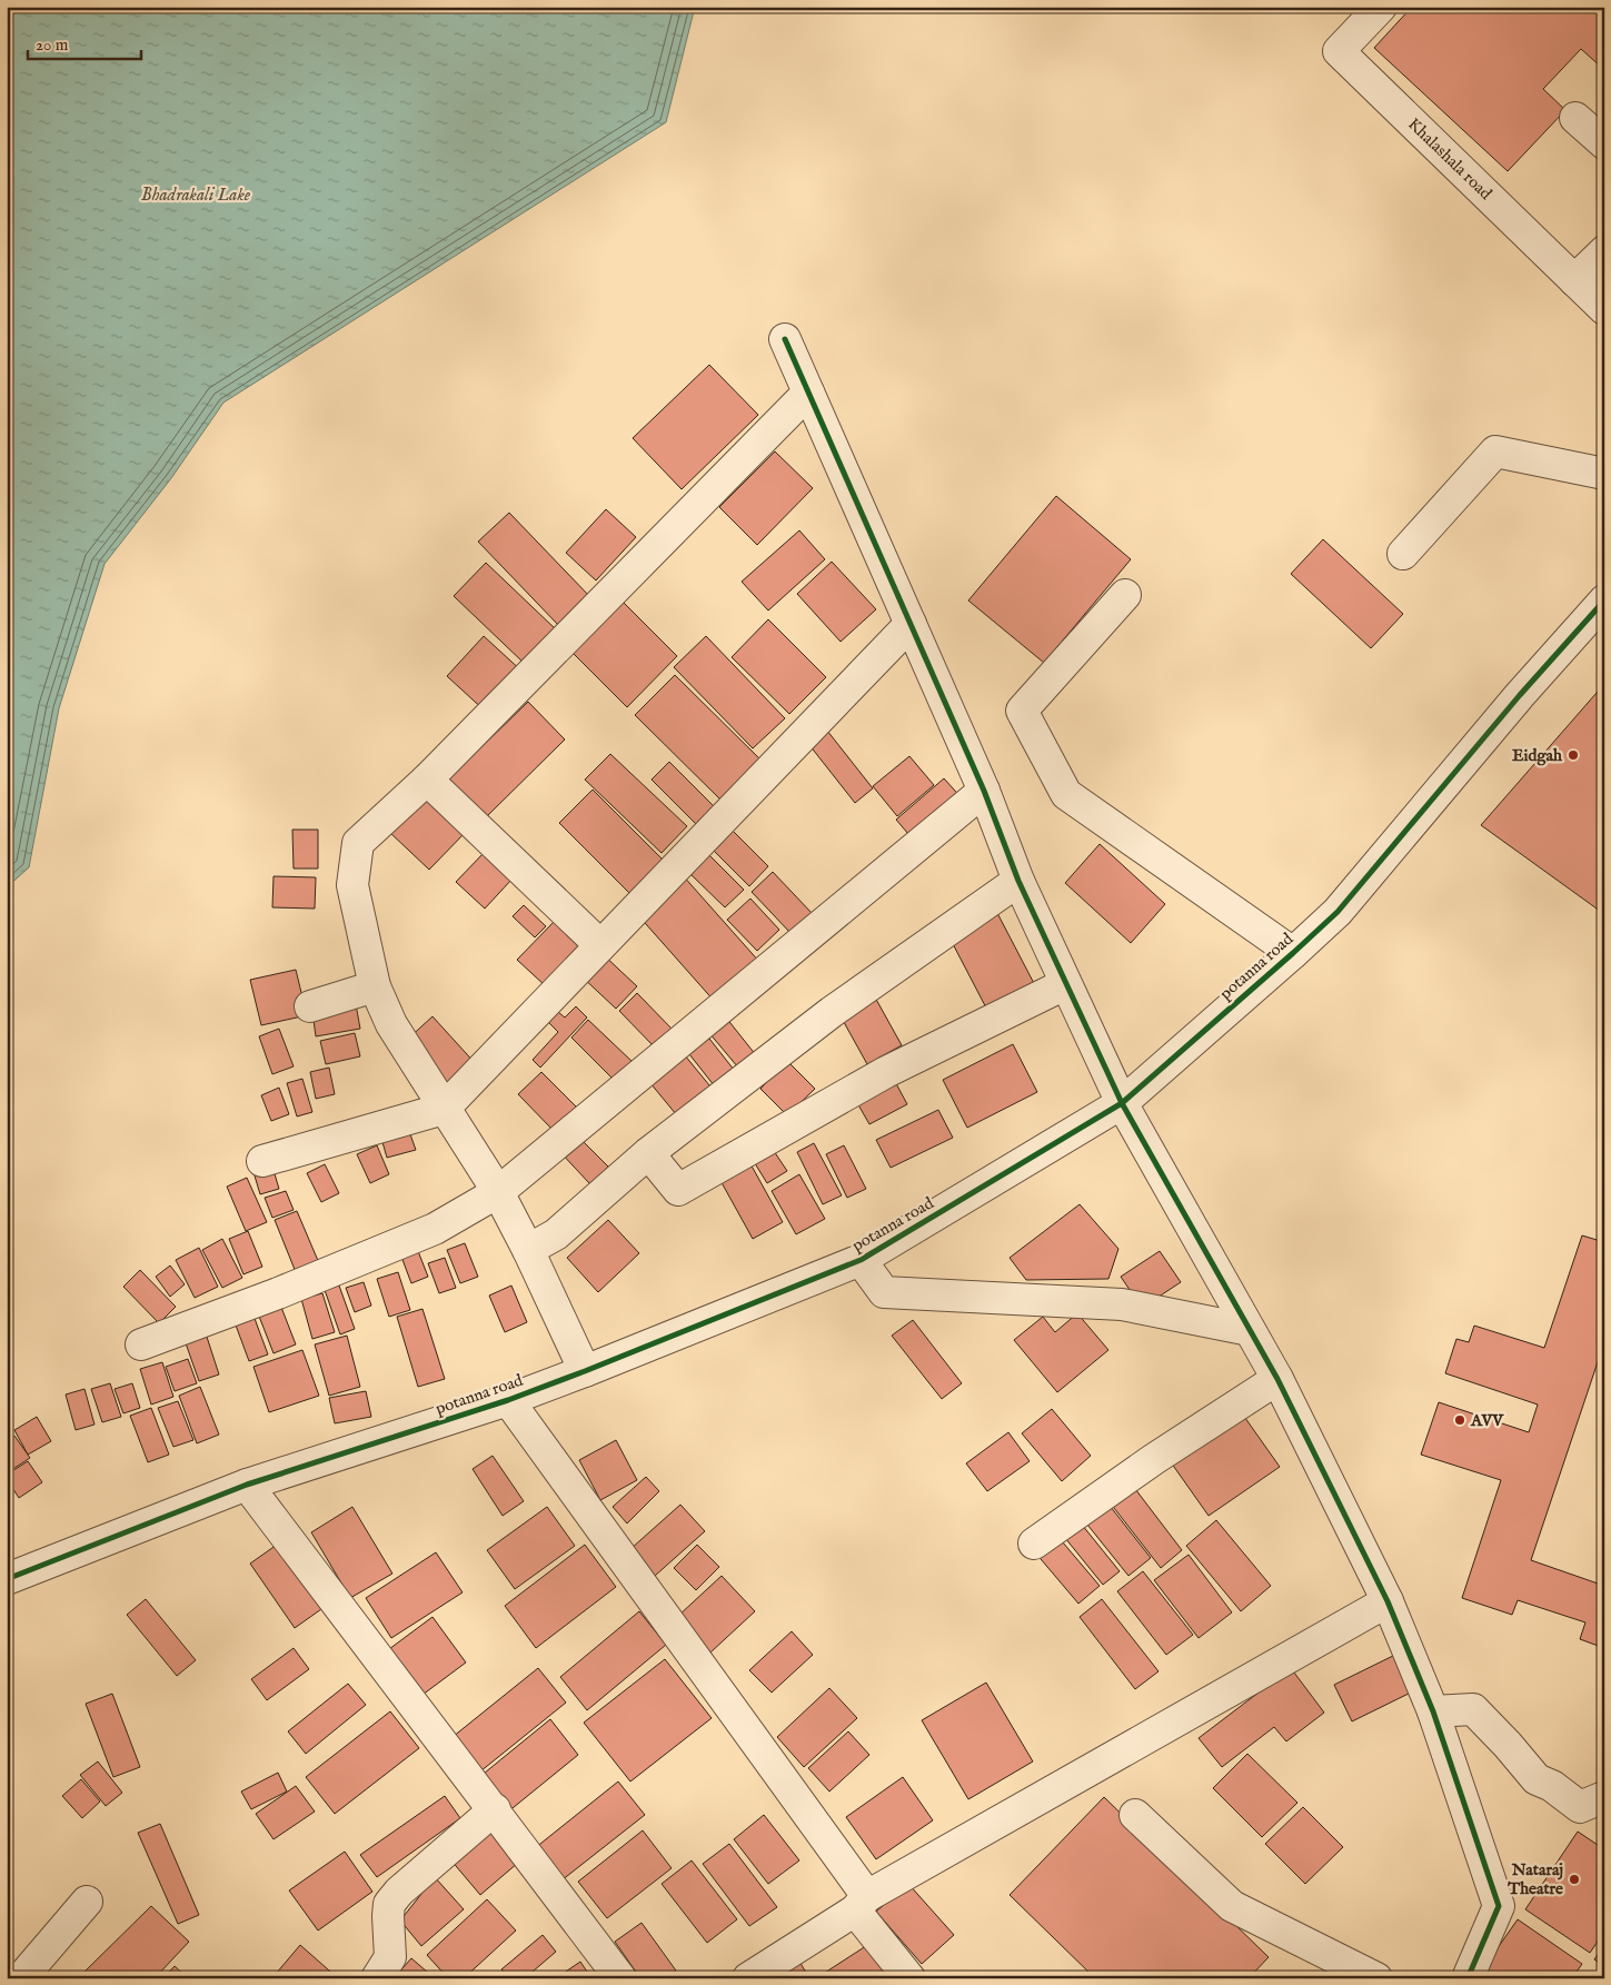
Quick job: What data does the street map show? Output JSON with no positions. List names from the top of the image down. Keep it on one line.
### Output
{"streets":{"street":["Khalashala road","potanna road"]},"water":["Bhadrakali Lake"],"places":["Eidgah","AVV","Nataraj Theatre"],"scale_bar":"20 m"}
